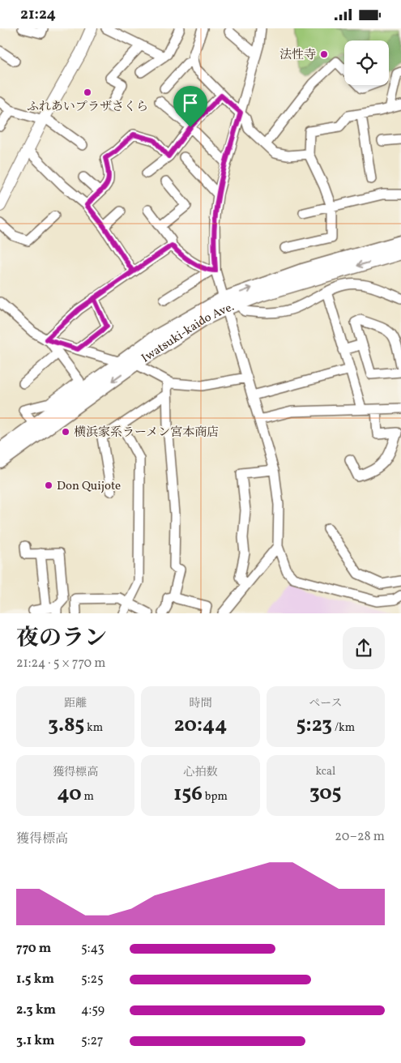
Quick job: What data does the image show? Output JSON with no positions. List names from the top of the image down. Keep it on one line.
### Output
{"streets":{"highway":["Iwatsuki-kaido Ave."]},"places":["法性寺","ふれあいプラザさくら","横浜家系ラーメン宮本商店","Don Quijote"],"page":{"status":"21:24","heading":["夜のラン","21:24 · 5 × 770 m"],"stats":[["距離","3.85 km"],["時間","20:44"],["ペース","5:23 /km"],["獲得標高","40 m"],["心拍数","156 bpm"],["kcal","305"]],"chart":["獲得標高","20–28 m"],"list":[{"name":"770 m","note":"5:43"},{"name":"1.5 km","note":"5:25"},{"name":"2.3 km","note":"4:59"},{"name":"3.1 km","note":"5:27"}]}}
